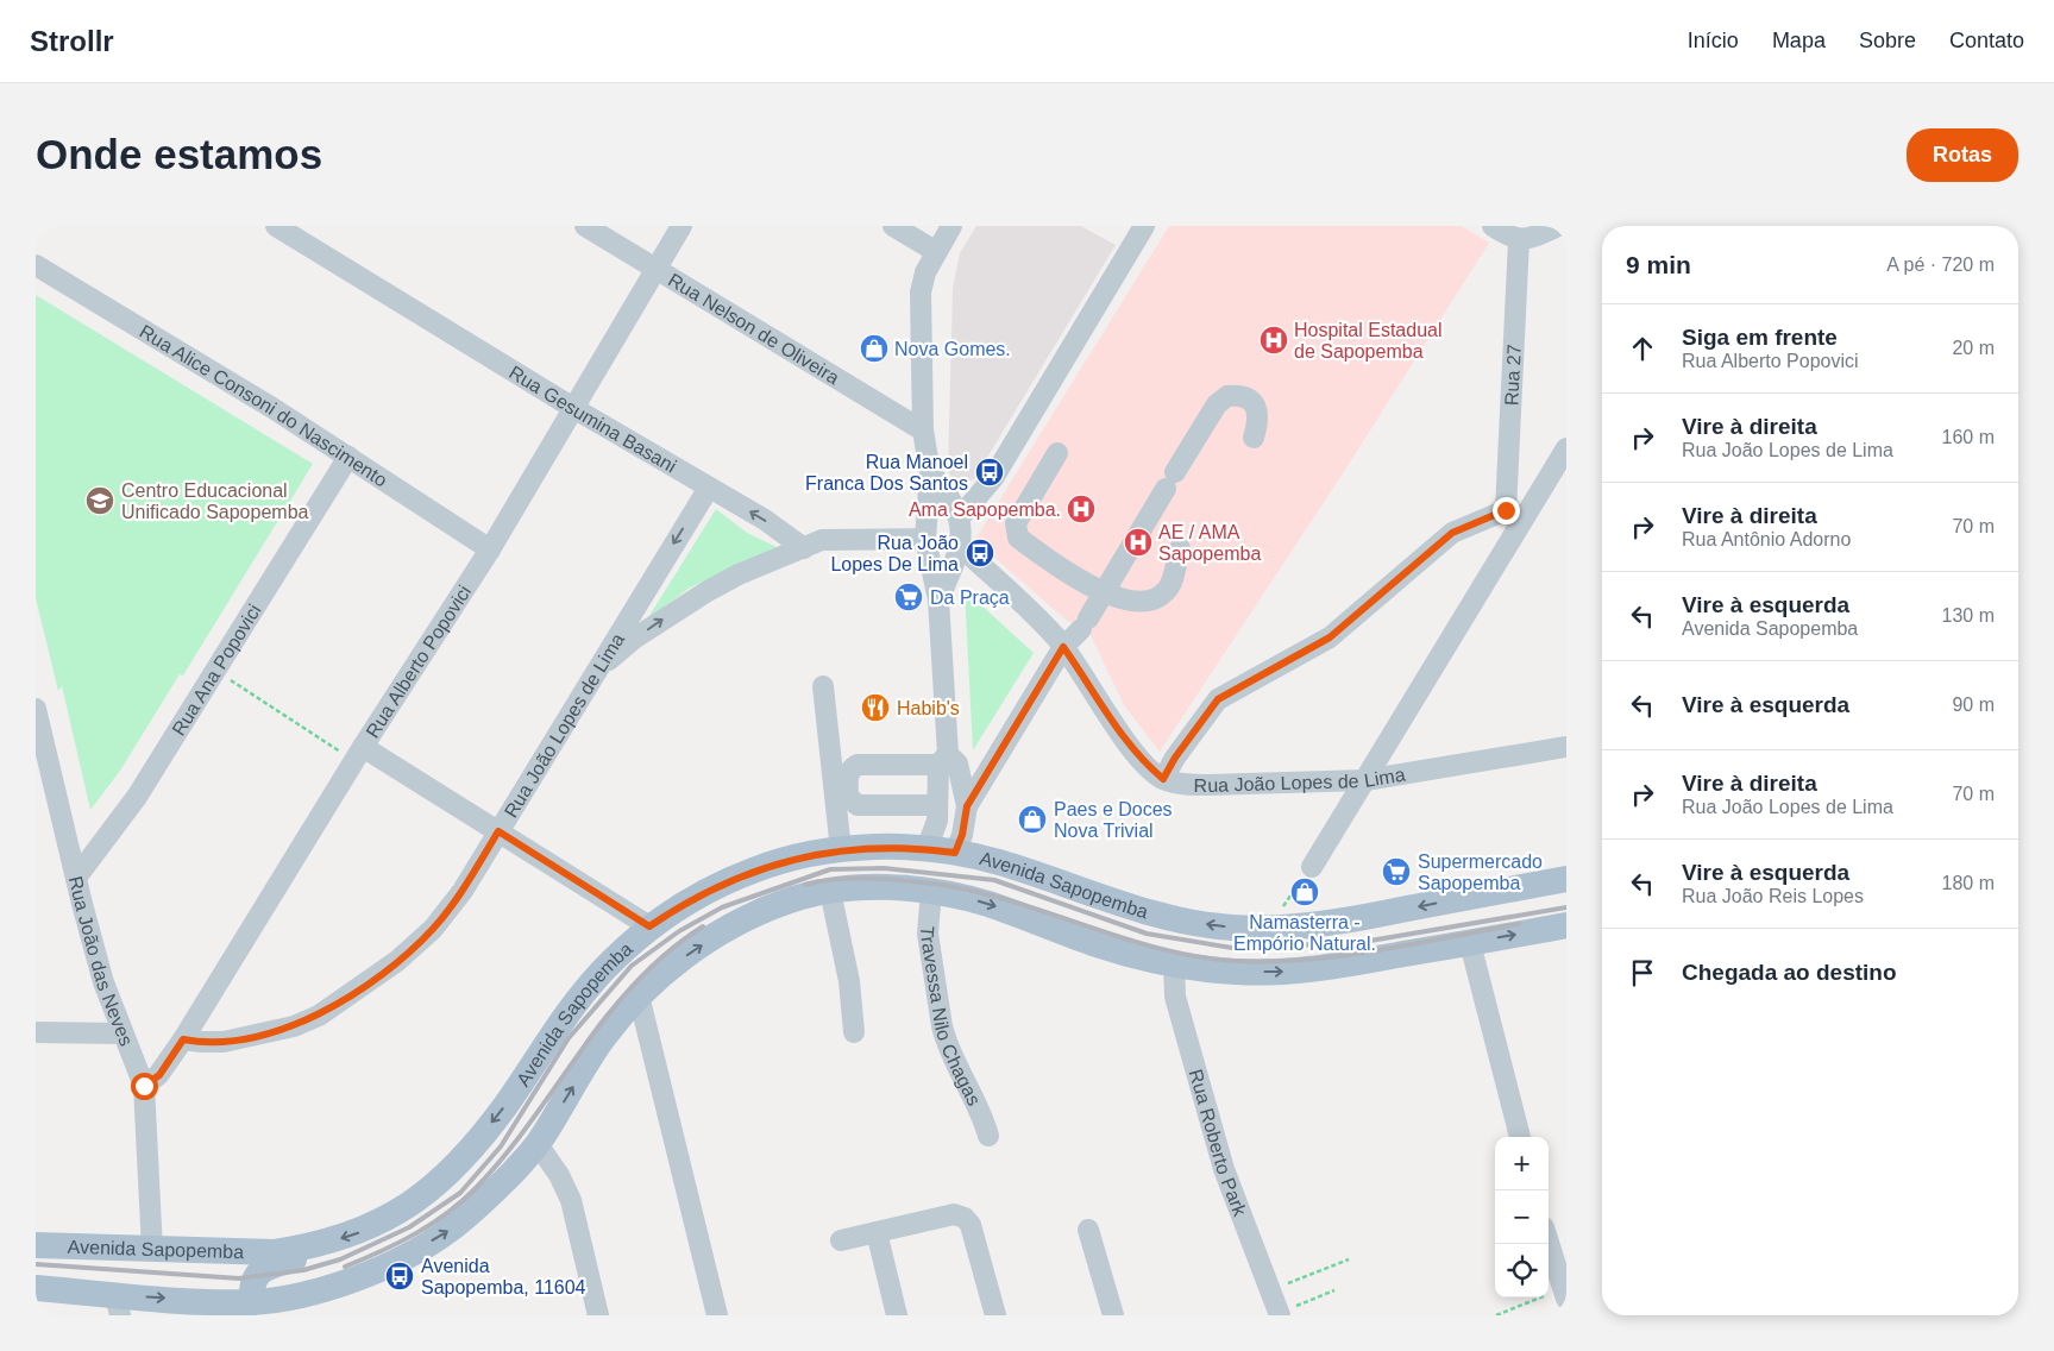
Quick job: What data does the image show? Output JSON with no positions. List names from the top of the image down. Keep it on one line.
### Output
{"streets":{"main road":["Avenida Sapopemba"],"street":["Rua Nelson de Oliveira","Rua 27","Rua Alice Consoni do Nascimento","Rua Gesumina Basani","Rua Alberto Popovici","Rua Ana Popovici","Rua João Lopes de Lima","Rua João das Neves","Travessa Nilo Chagas","Rua Roberto Park"]},"crossings":[["Rua Nelson de Oliveira","Rua Alberto Popovici"],["Rua Alice Consoni do Nascimento","Rua Alberto Popovici"],["Rua Alice Consoni do Nascimento","Rua Ana Popovici"],["Rua Gesumina Basani","Rua Alberto Popovici"],["Rua Gesumina Basani","Rua João Lopes de Lima"],["Rua Alberto Popovici","Rua João Lopes de Lima"],["Rua Alberto Popovici","Rua João das Neves"],["Rua Ana Popovici","Rua João das Neves"],["Avenida Sapopemba","Rua João das Neves"],["Avenida Sapopemba","Travessa Nilo Chagas"],["Avenida Sapopemba","Rua Roberto Park"]],"places":{"hospital":["Hospital Estadual de Sapopemba","Ama Sapopemba.","AE / AMA Sapopemba"],"shop":["Nova Gomes.","Paes e Doces Nova Trivial","Namasterra - Empório Natural."],"bus stop":["Rua Manoel Franca Dos Santos","Rua João Lopes De Lima","Avenida Sapopemba, 11604"],"school or university":["Centro Educacional Unificado Sapopemba"],"supermarket":["Da Praça","Supermercado Sapopemba"],"restaurant":["Habib's"]},"page":{"header":"Strollr","nav":["Início","Mapa","Sobre","Contato"],"buttons":"Rotas","title":"Onde estamos","heading":["9 min","A pé · 720 m"],"list":[["Siga em frente","Rua Alberto Popovici","20 m"],["Vire à direita","Rua João Lopes de Lima","160 m"],["Vire à direita","Rua Antônio Adorno","70 m"],["Vire à esquerda","Avenida Sapopemba","130 m"],["Vire à esquerda","90 m"],["Vire à direita","Rua João Lopes de Lima","70 m"],["Vire à esquerda","Rua João Reis Lopes","180 m"],"Chegada ao destino"],"map_buttons":["+","−"]}}
